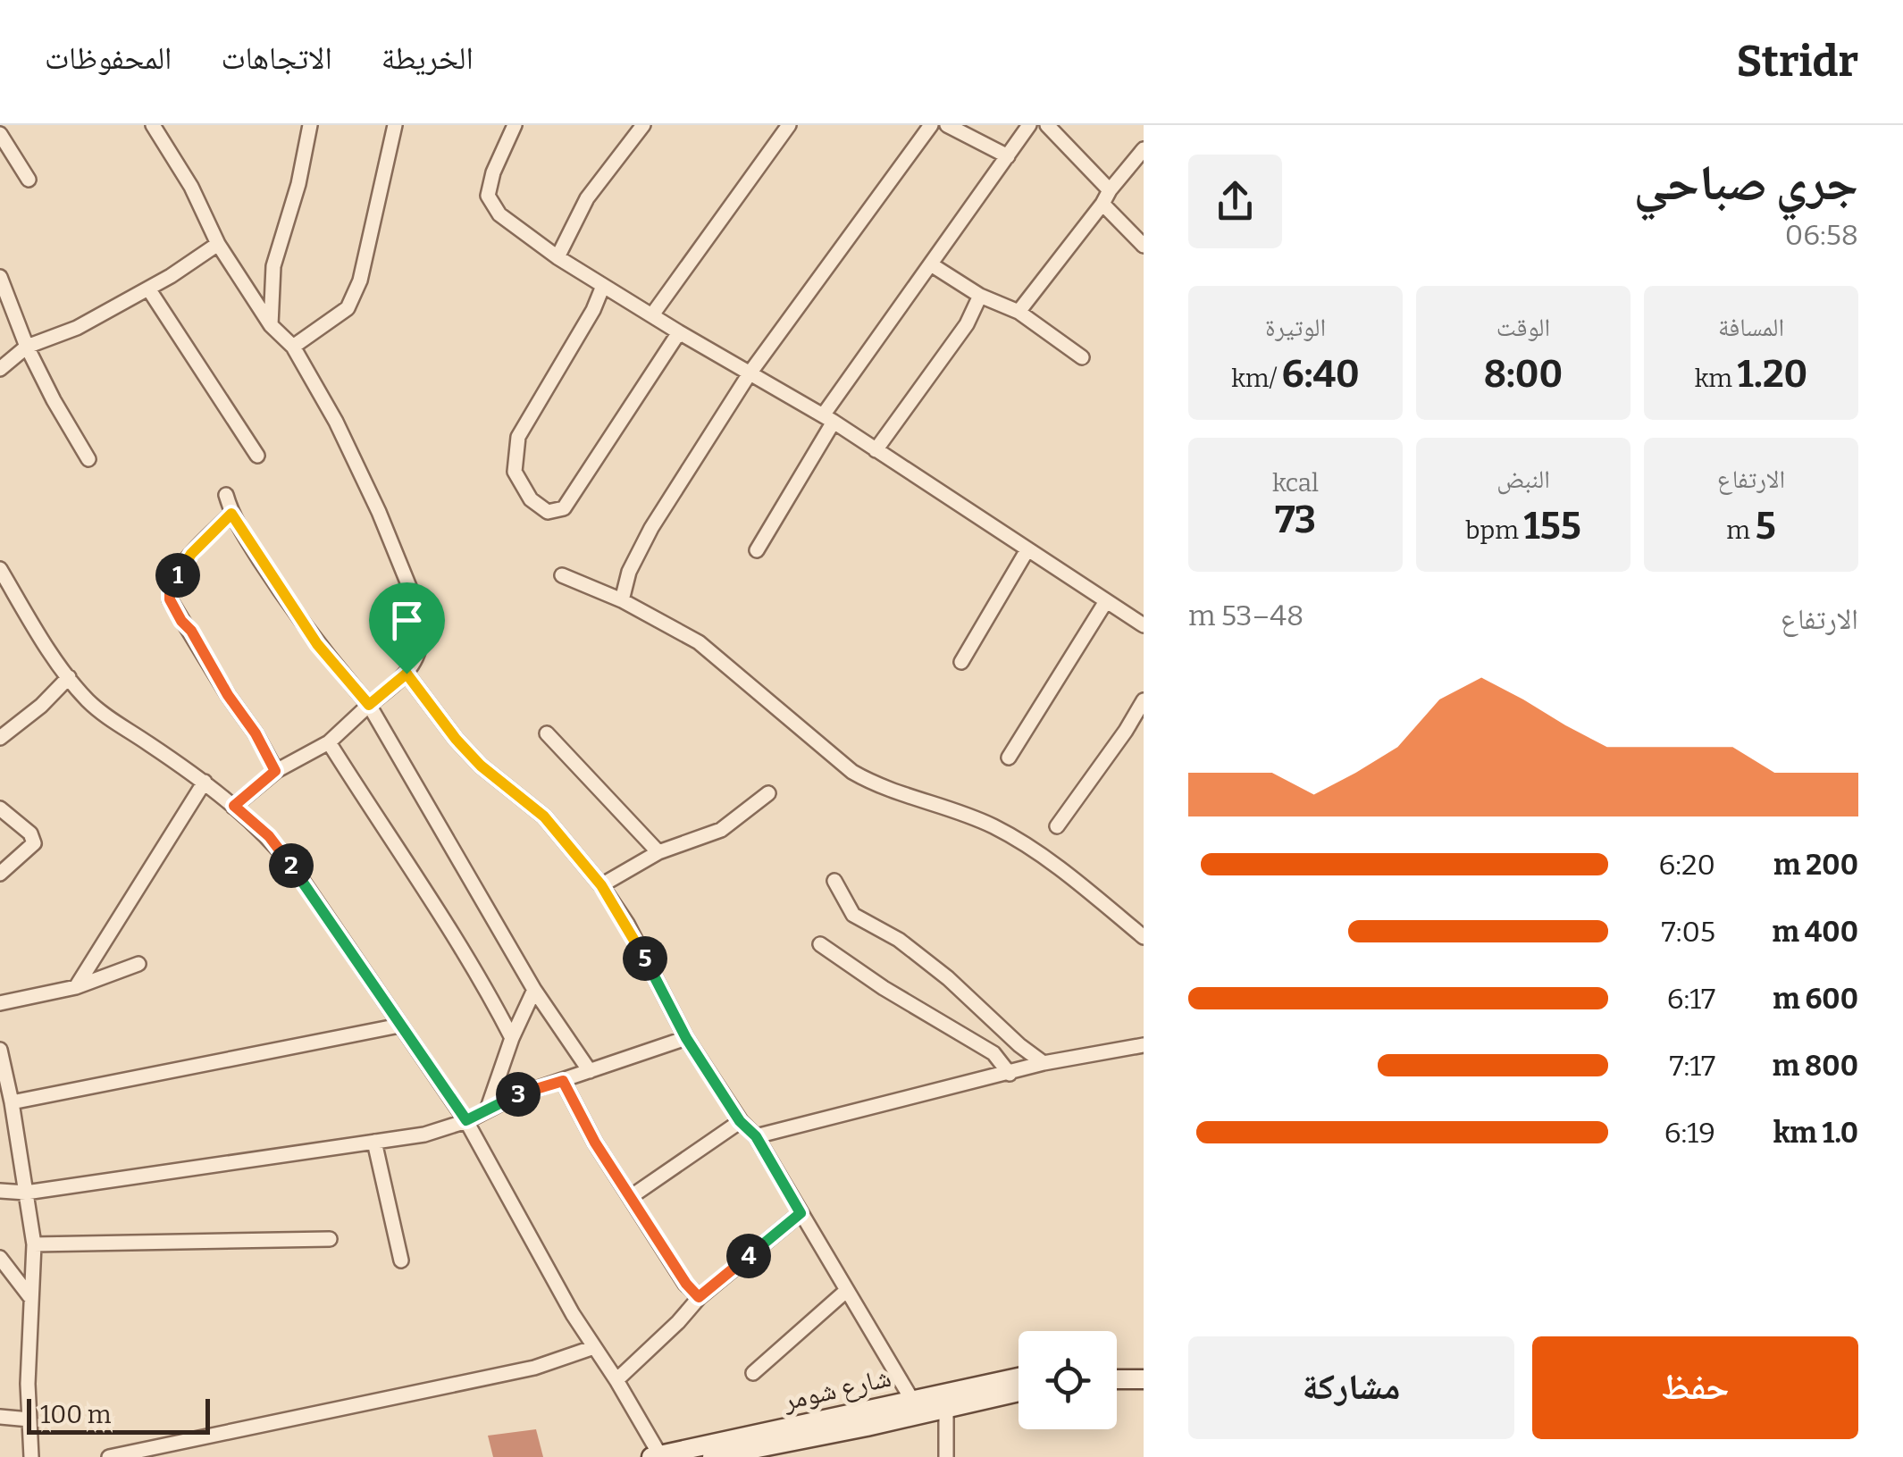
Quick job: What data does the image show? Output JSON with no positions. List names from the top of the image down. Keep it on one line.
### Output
{"streets":{"main road":["شارع شومر"]},"scale_bar":"100 m","page":{"header":"Stridr","nav":["الخريطة","الاتجاهات","المحفوظات"],"heading":["جري صباحي","06:58"],"stats":[["المسافة","1.20 km"],["الوقت","8:00"],["الوتيرة","6:40 /km"],["الارتفاع","5 m"],["النبض","155 bpm"],["kcal","73"]],"pins":["1","2","5","3","4"],"chart":["الارتفاع","48–53 m"],"list":[{"name":"200 m","note":"6:20"},{"name":"400 m","note":"7:05"},{"name":"600 m","note":"6:17"},{"name":"800 m","note":"7:17"},{"name":"1.0 km","note":"6:19"}],"buttons":["حفظ","مشاركة"],"scale":"100 m"}}
